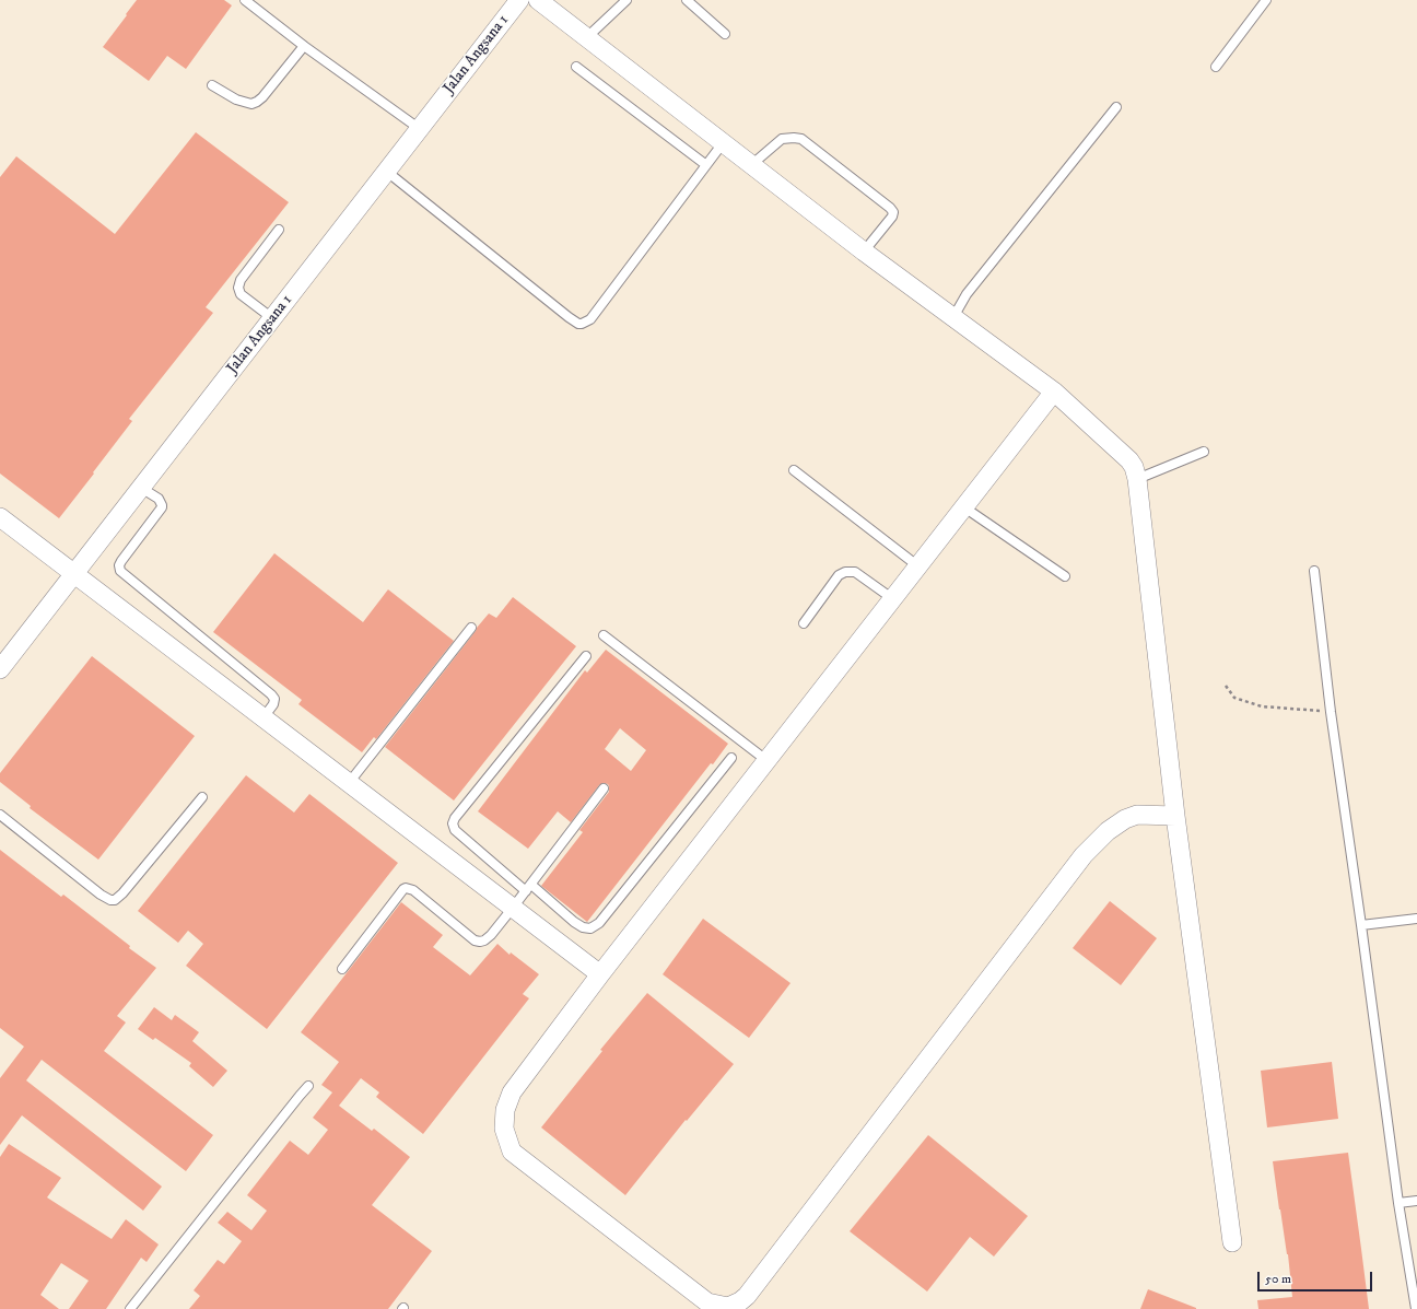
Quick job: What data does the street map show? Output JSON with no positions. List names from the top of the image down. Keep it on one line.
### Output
{"streets":{"street":["Jalan Angsana 1"]},"scale_bar":"50 m"}
